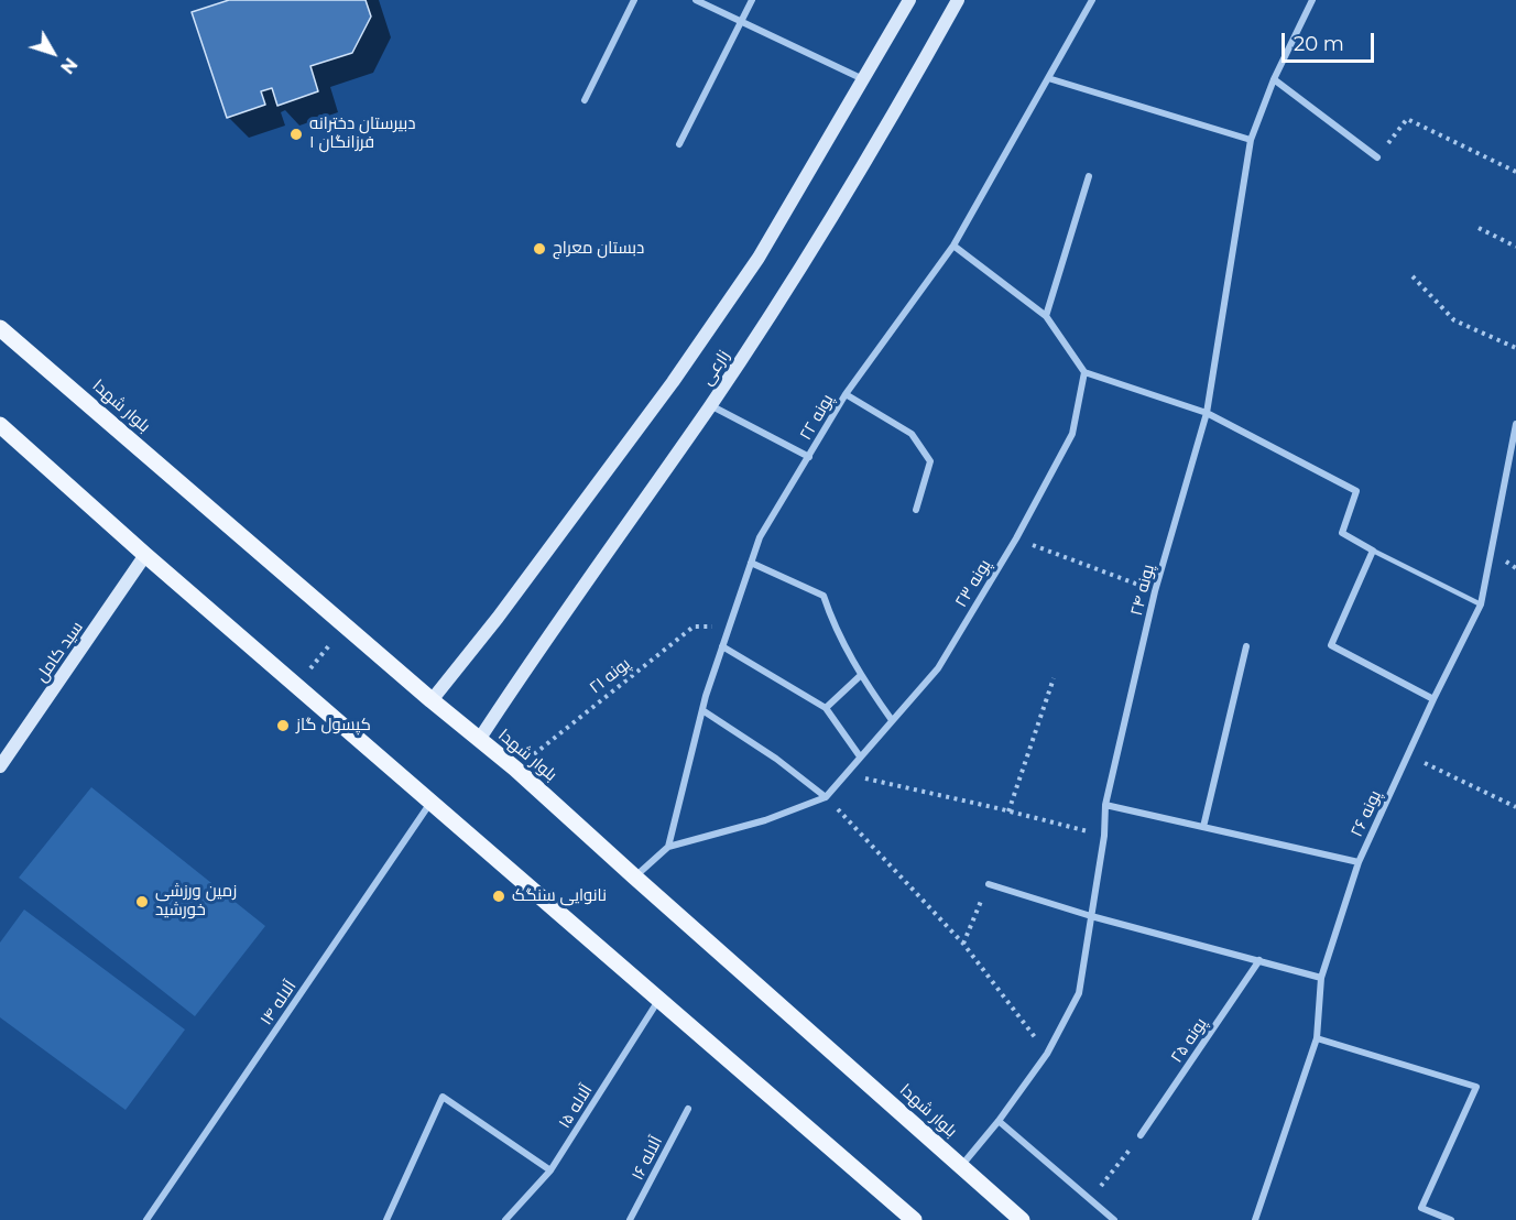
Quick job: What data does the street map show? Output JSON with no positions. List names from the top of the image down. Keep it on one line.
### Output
{"streets":{"main road":["زارعی","بلوار شهدا","سید کامل"],"street":["پونه ۲۲","پونه ۲۳","پونه ۲۴","پونه ۲۶","آلاله ۱۴","پونه ۲۵","آلاله ۱۵","آلاله ۱۶"],"path":["پونه ۲۱"]},"crossings":[["زارعی","بلوار شهدا"],["بلوار شهدا","پونه ۲۴"],["بلوار شهدا","پونه ۲۱"],["پونه ۲۲","پونه ۲۱"]],"places":["دبیرستان دخترانه فرزانگان ۱","دبستان معراج","کپسول گاز","نانوایی سنگک","زمین ورزشی خورشید"],"scale_bar":"20 m","north":"bottom right"}
